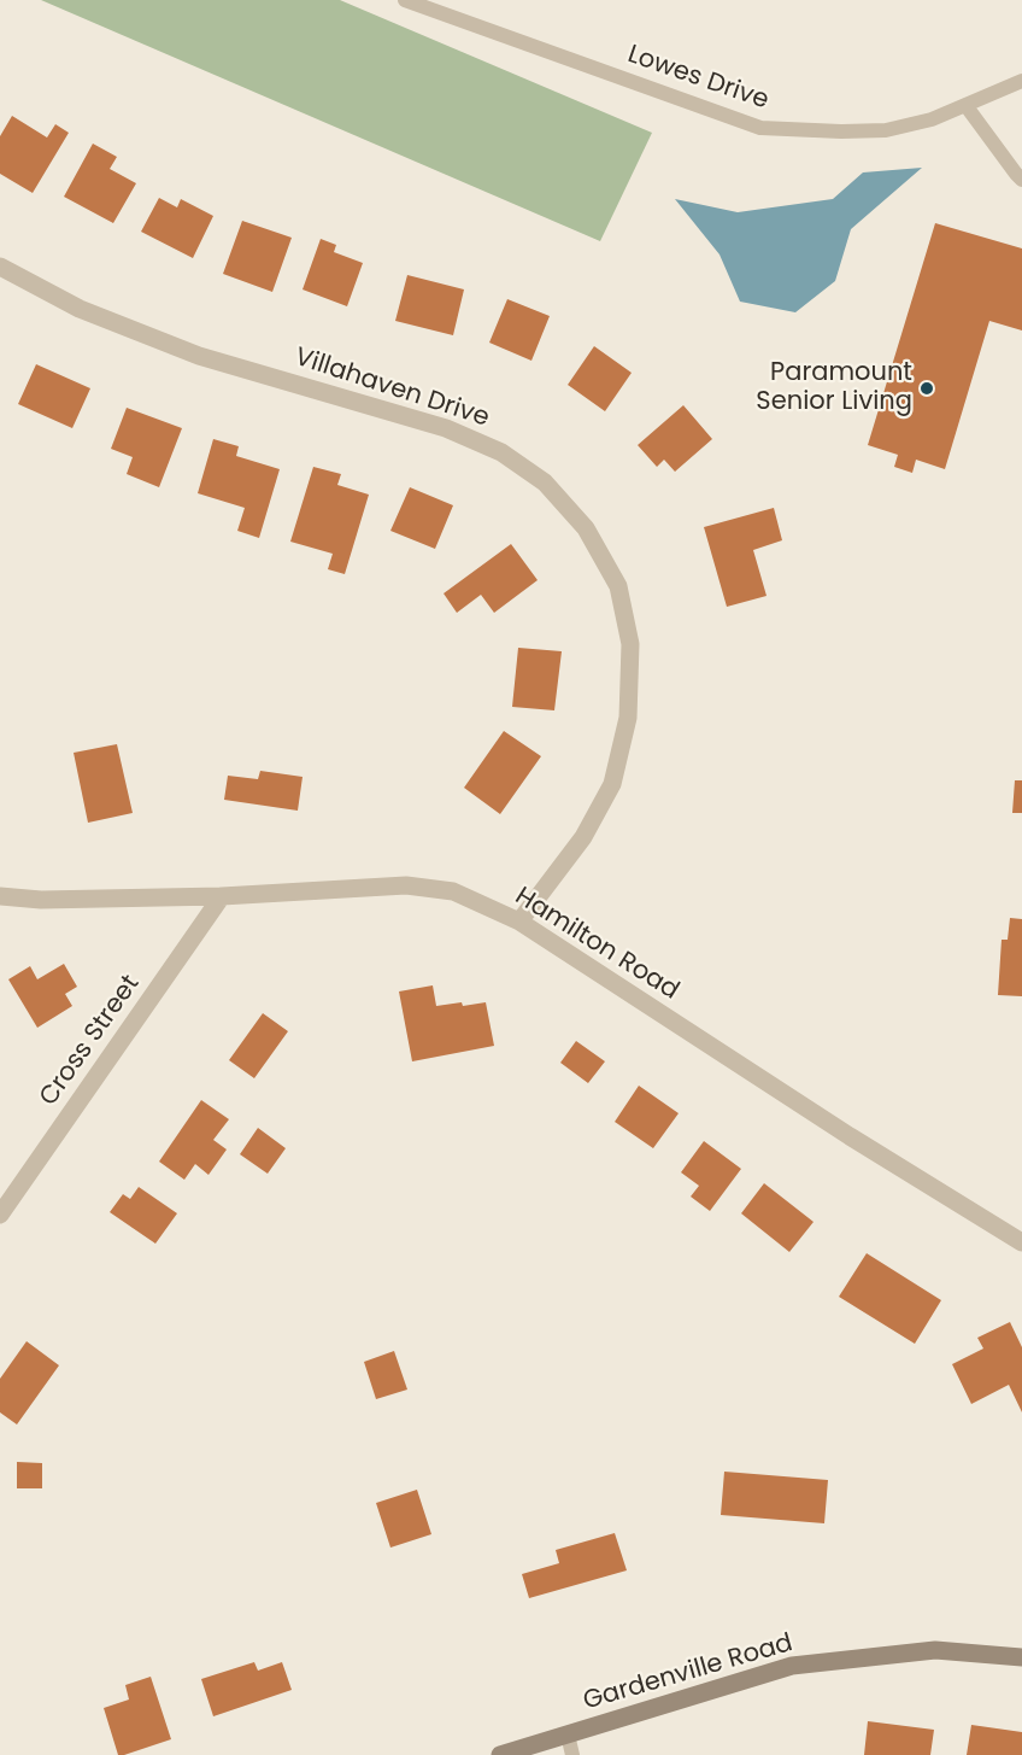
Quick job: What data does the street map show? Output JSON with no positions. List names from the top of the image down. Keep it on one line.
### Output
{"streets":{"street":["Villahaven Drive","Hamilton Road","Cross Street","Gardenville Road"],"lane":["Lowes Drive"]},"crossings":[["Villahaven Drive","Hamilton Road"],["Hamilton Road","Cross Street"]],"places":["Paramount Senior Living"]}
